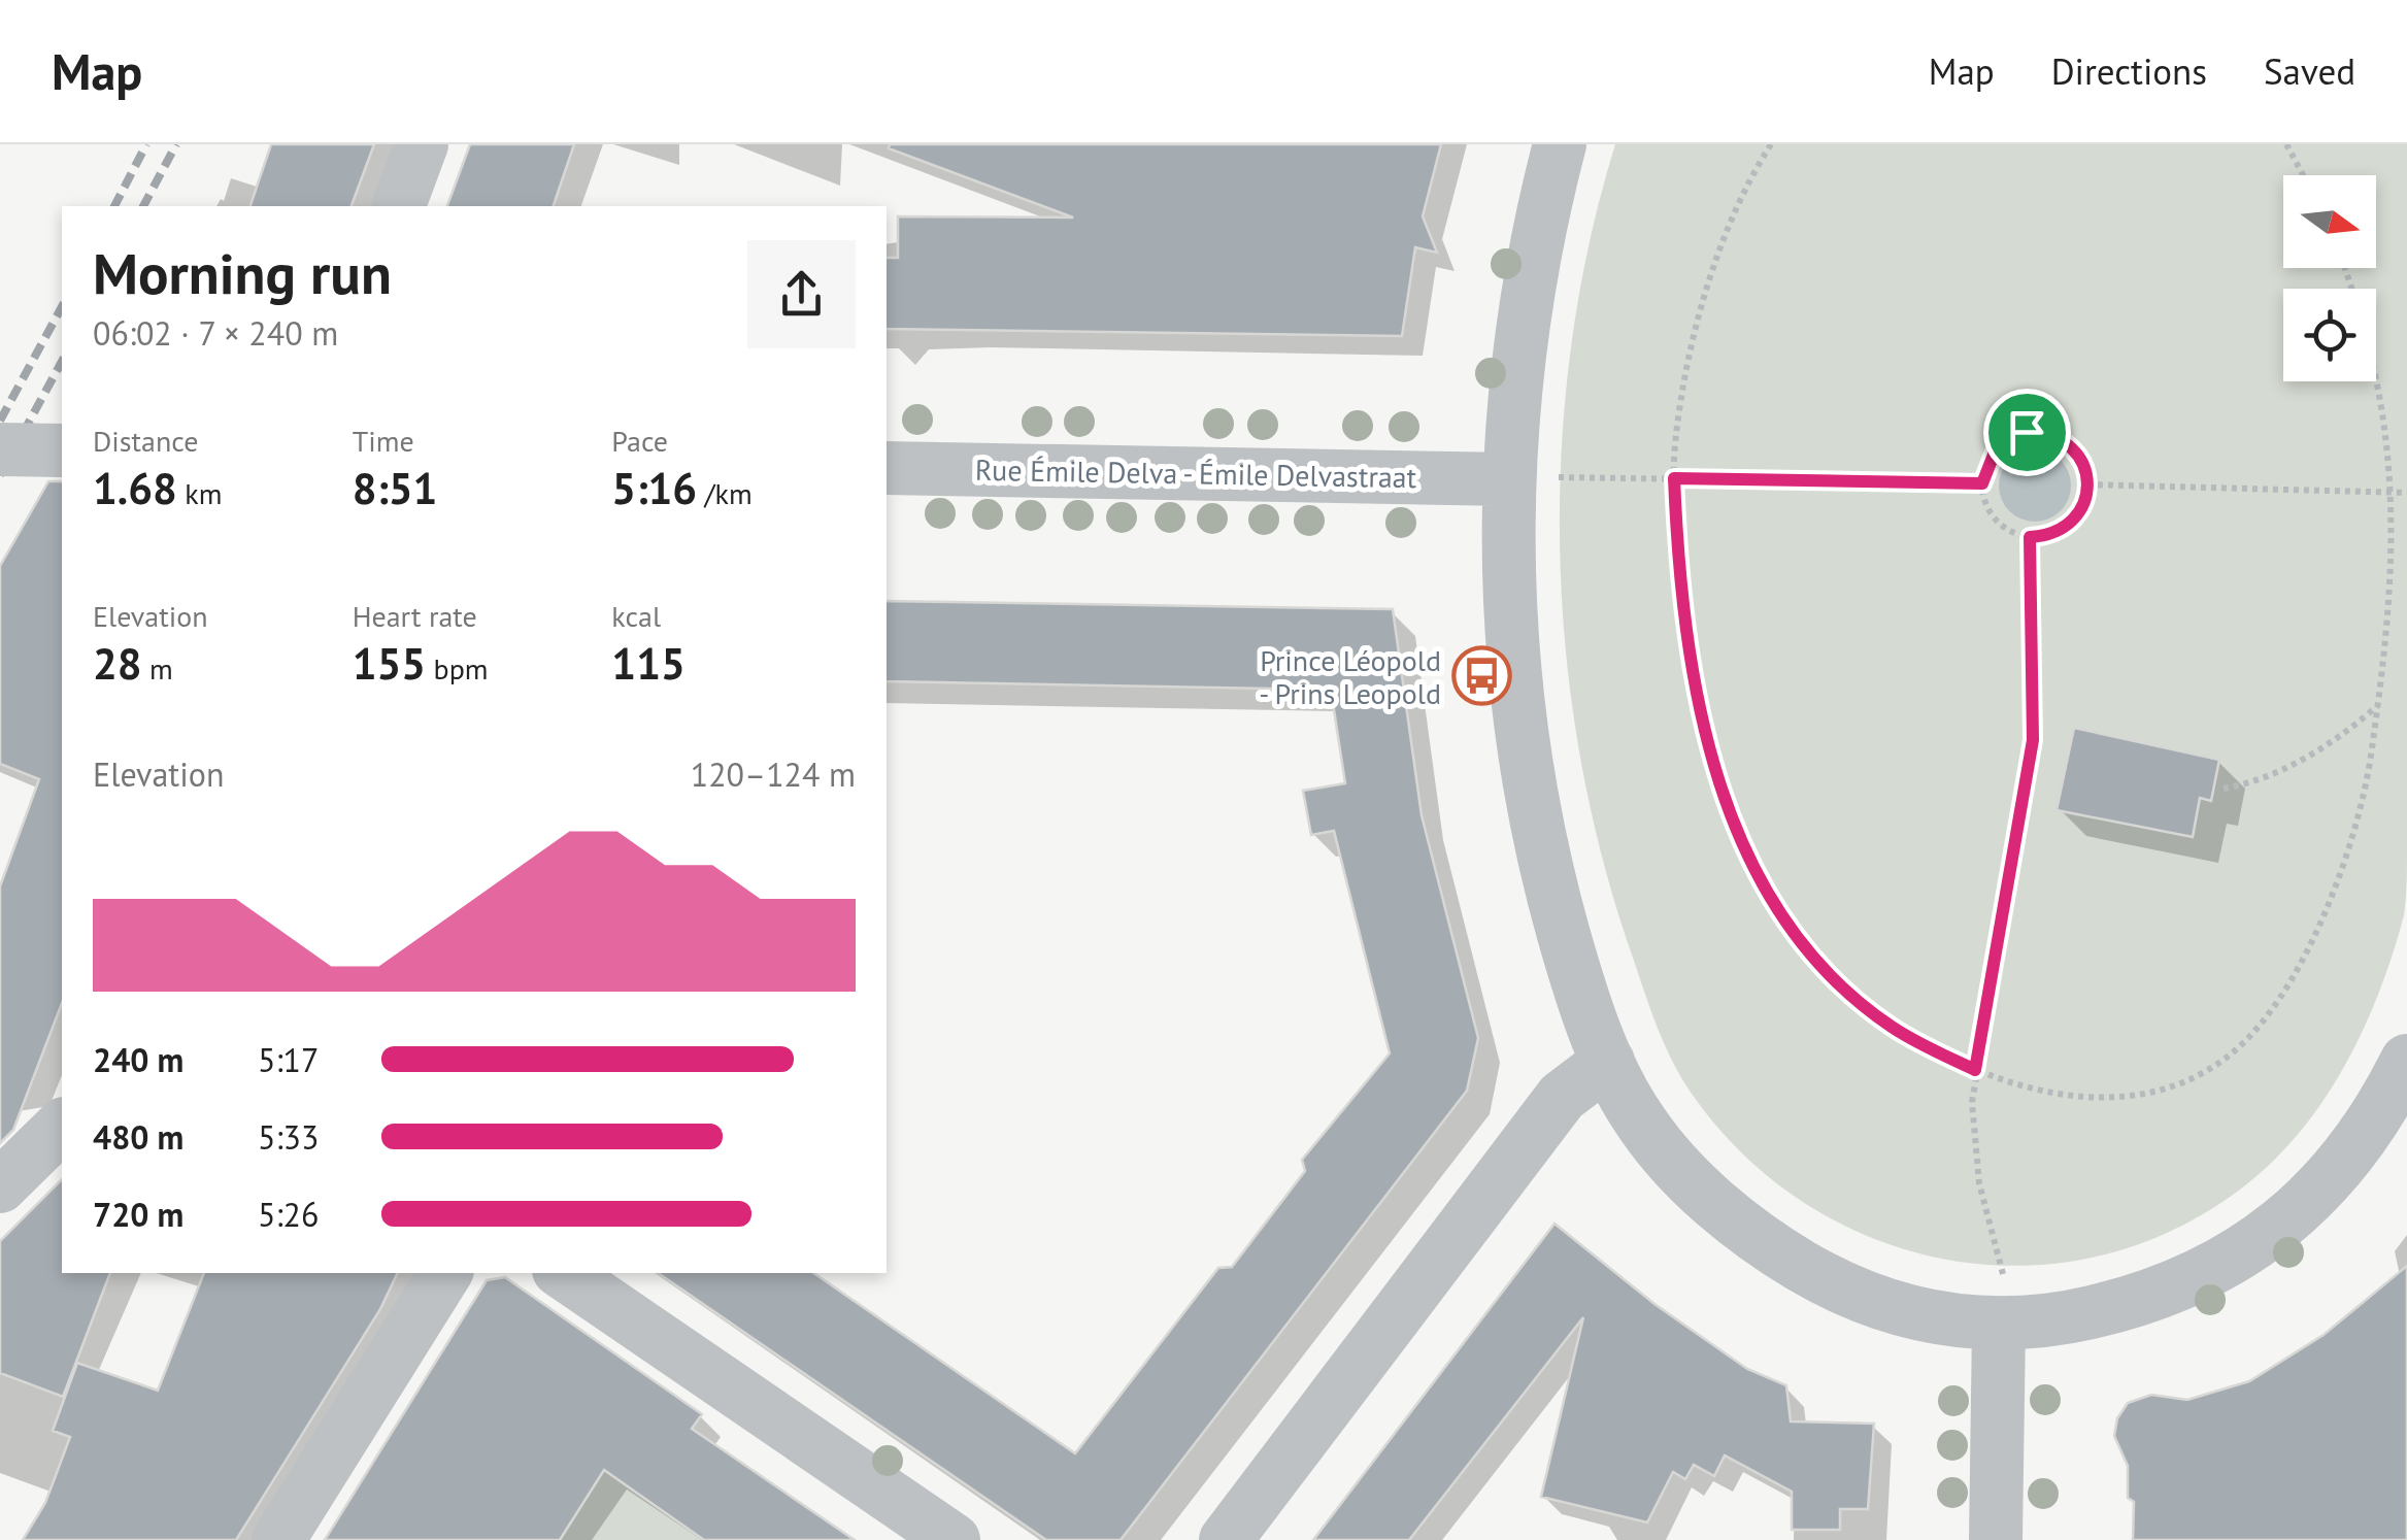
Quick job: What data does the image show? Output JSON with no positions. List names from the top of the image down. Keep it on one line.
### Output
{"streets":{"street":["Rue Émile Delva - Émile Delvastraat"]},"places":{"bus stop":["Prince Léopold - Prins Leopold"]},"north":"right","page":{"header":"Map","nav":["Map","Directions","Saved"],"heading":["Morning run","06:02 · 7 × 240 m"],"stats":[["Distance","1.68 km"],["Time","8:51"],["Pace","5:16 /km"],["Elevation","28 m"],["Heart rate","155 bpm"],["kcal","115"]],"chart":["Elevation","120–124 m"],"list":[{"name":"240 m","note":"5:17"},{"name":"480 m","note":"5:33"},{"name":"720 m","note":"5:26"}]}}
